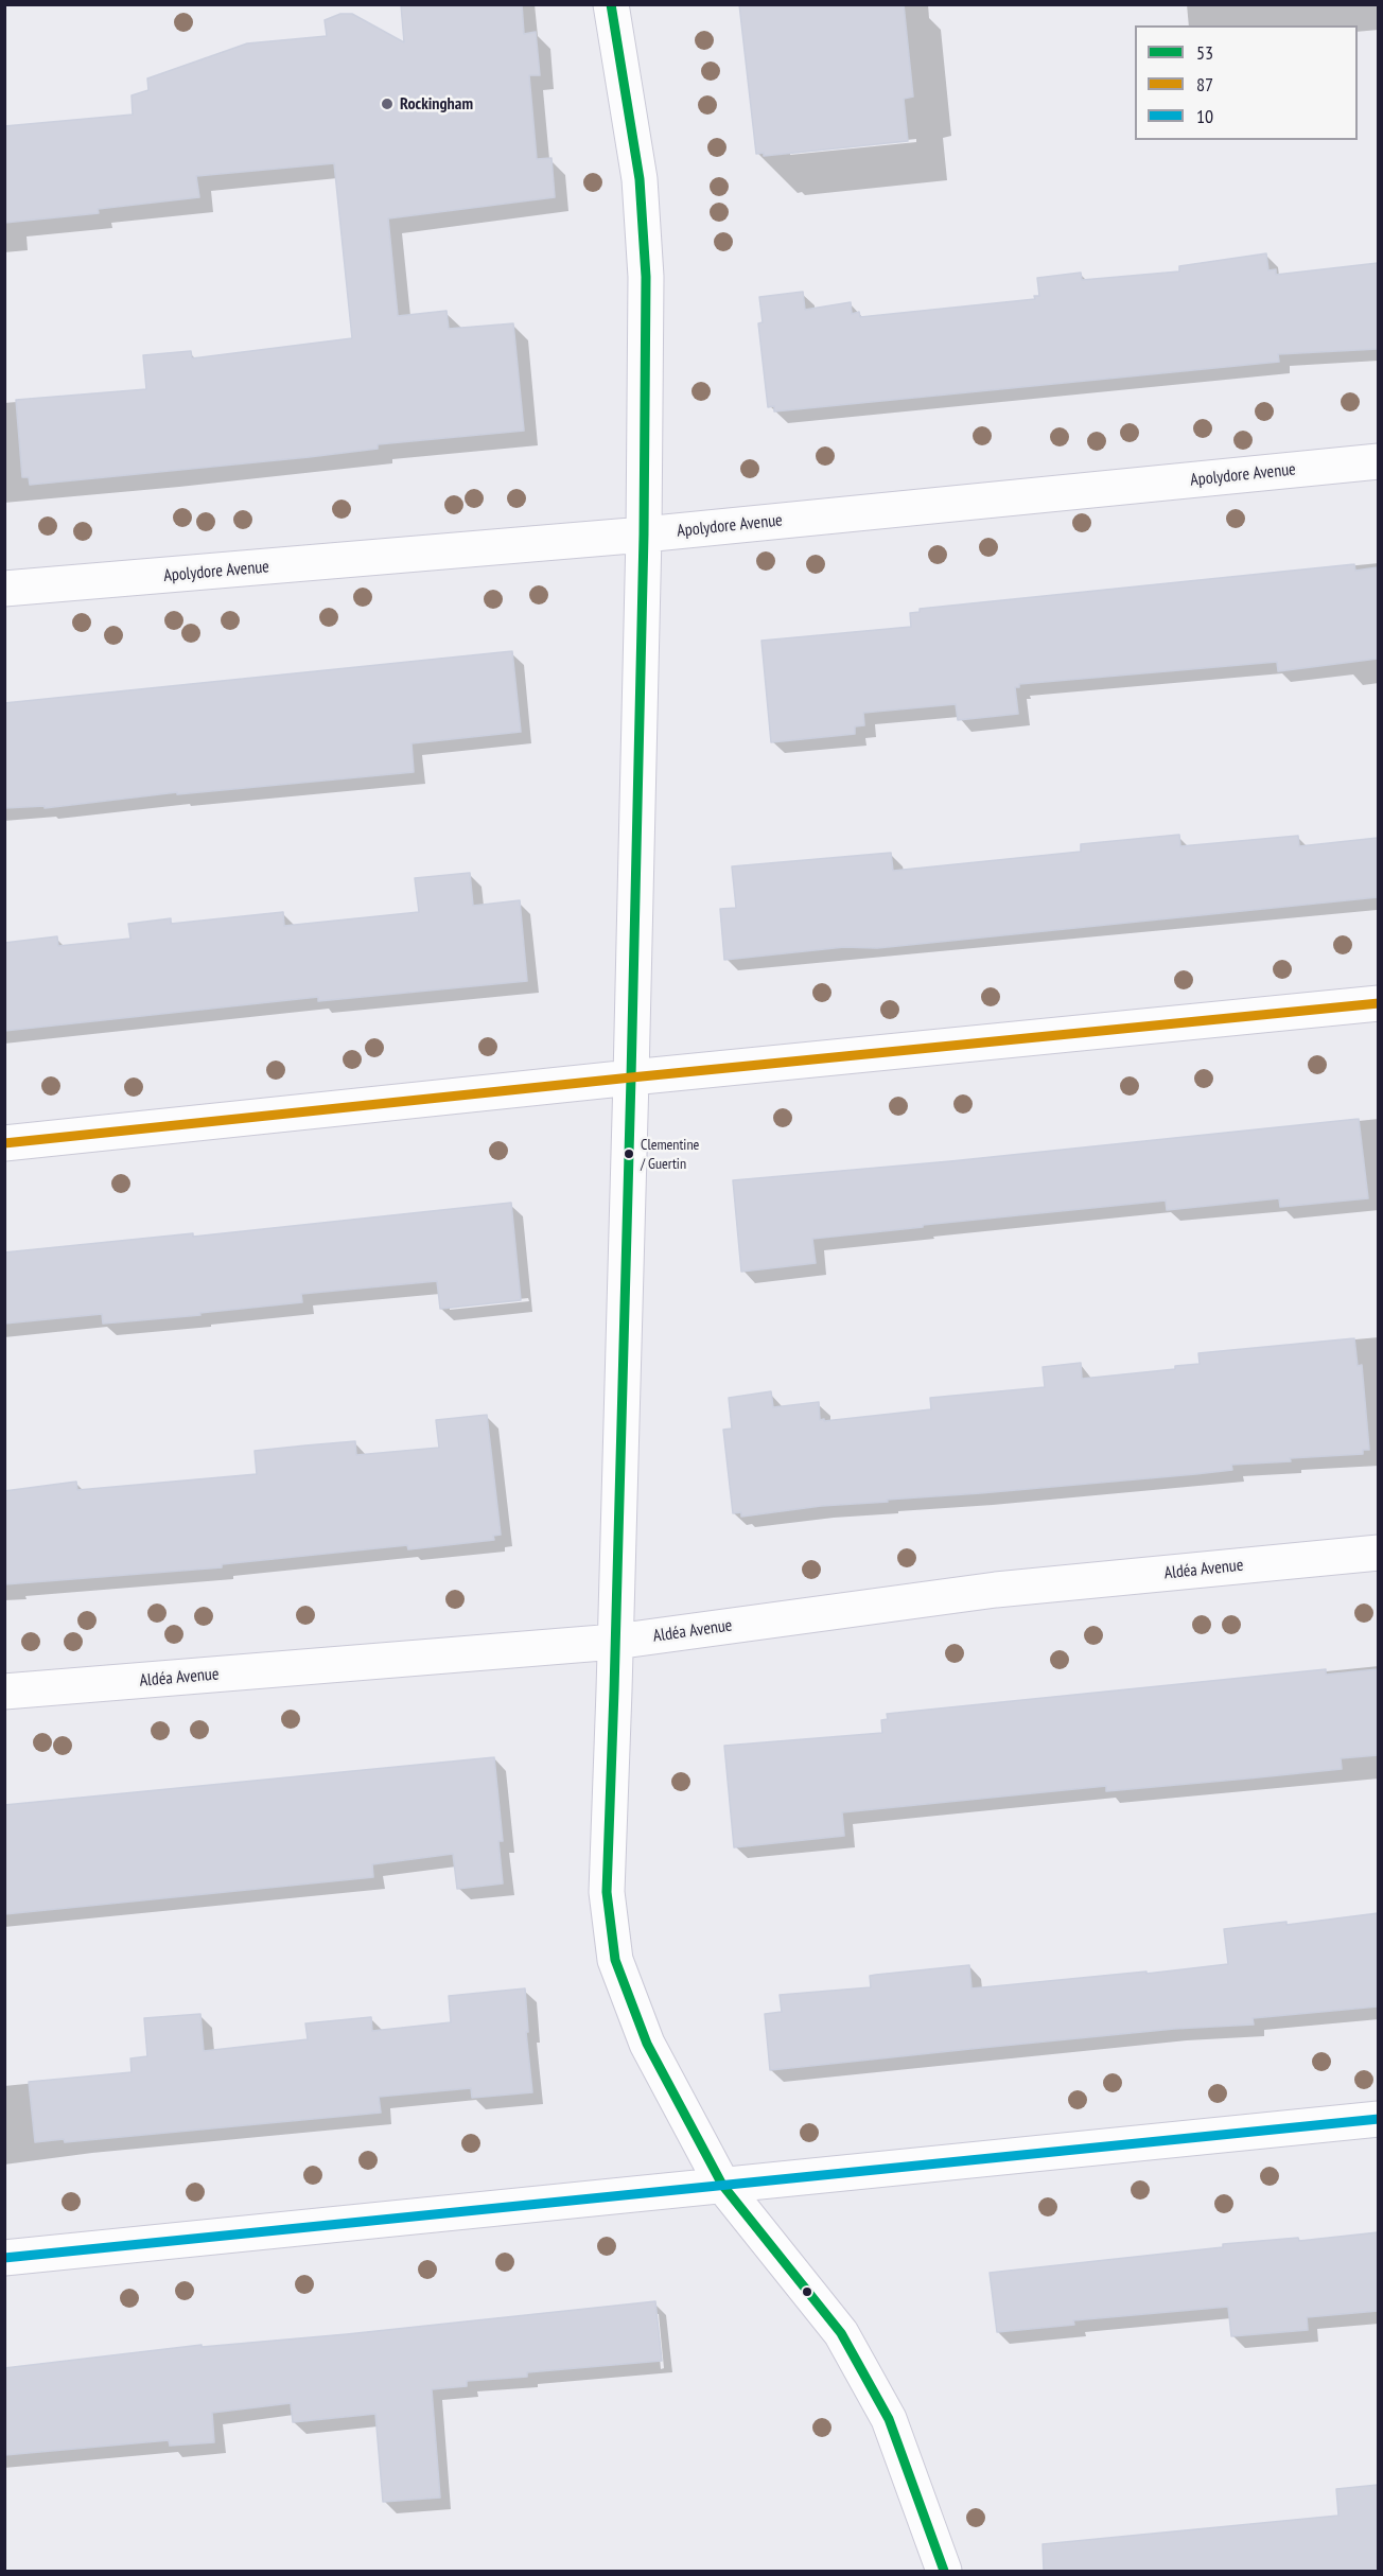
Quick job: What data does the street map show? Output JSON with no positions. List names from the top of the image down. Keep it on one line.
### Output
{"streets":{"street":["Apolydore Avenue","Aldéa Avenue"]},"places":["Rockingham","Clementine / Guertin"],"lines":["transit line 53","transit line 87","transit line 10"],"legend":["53","87","10"]}
